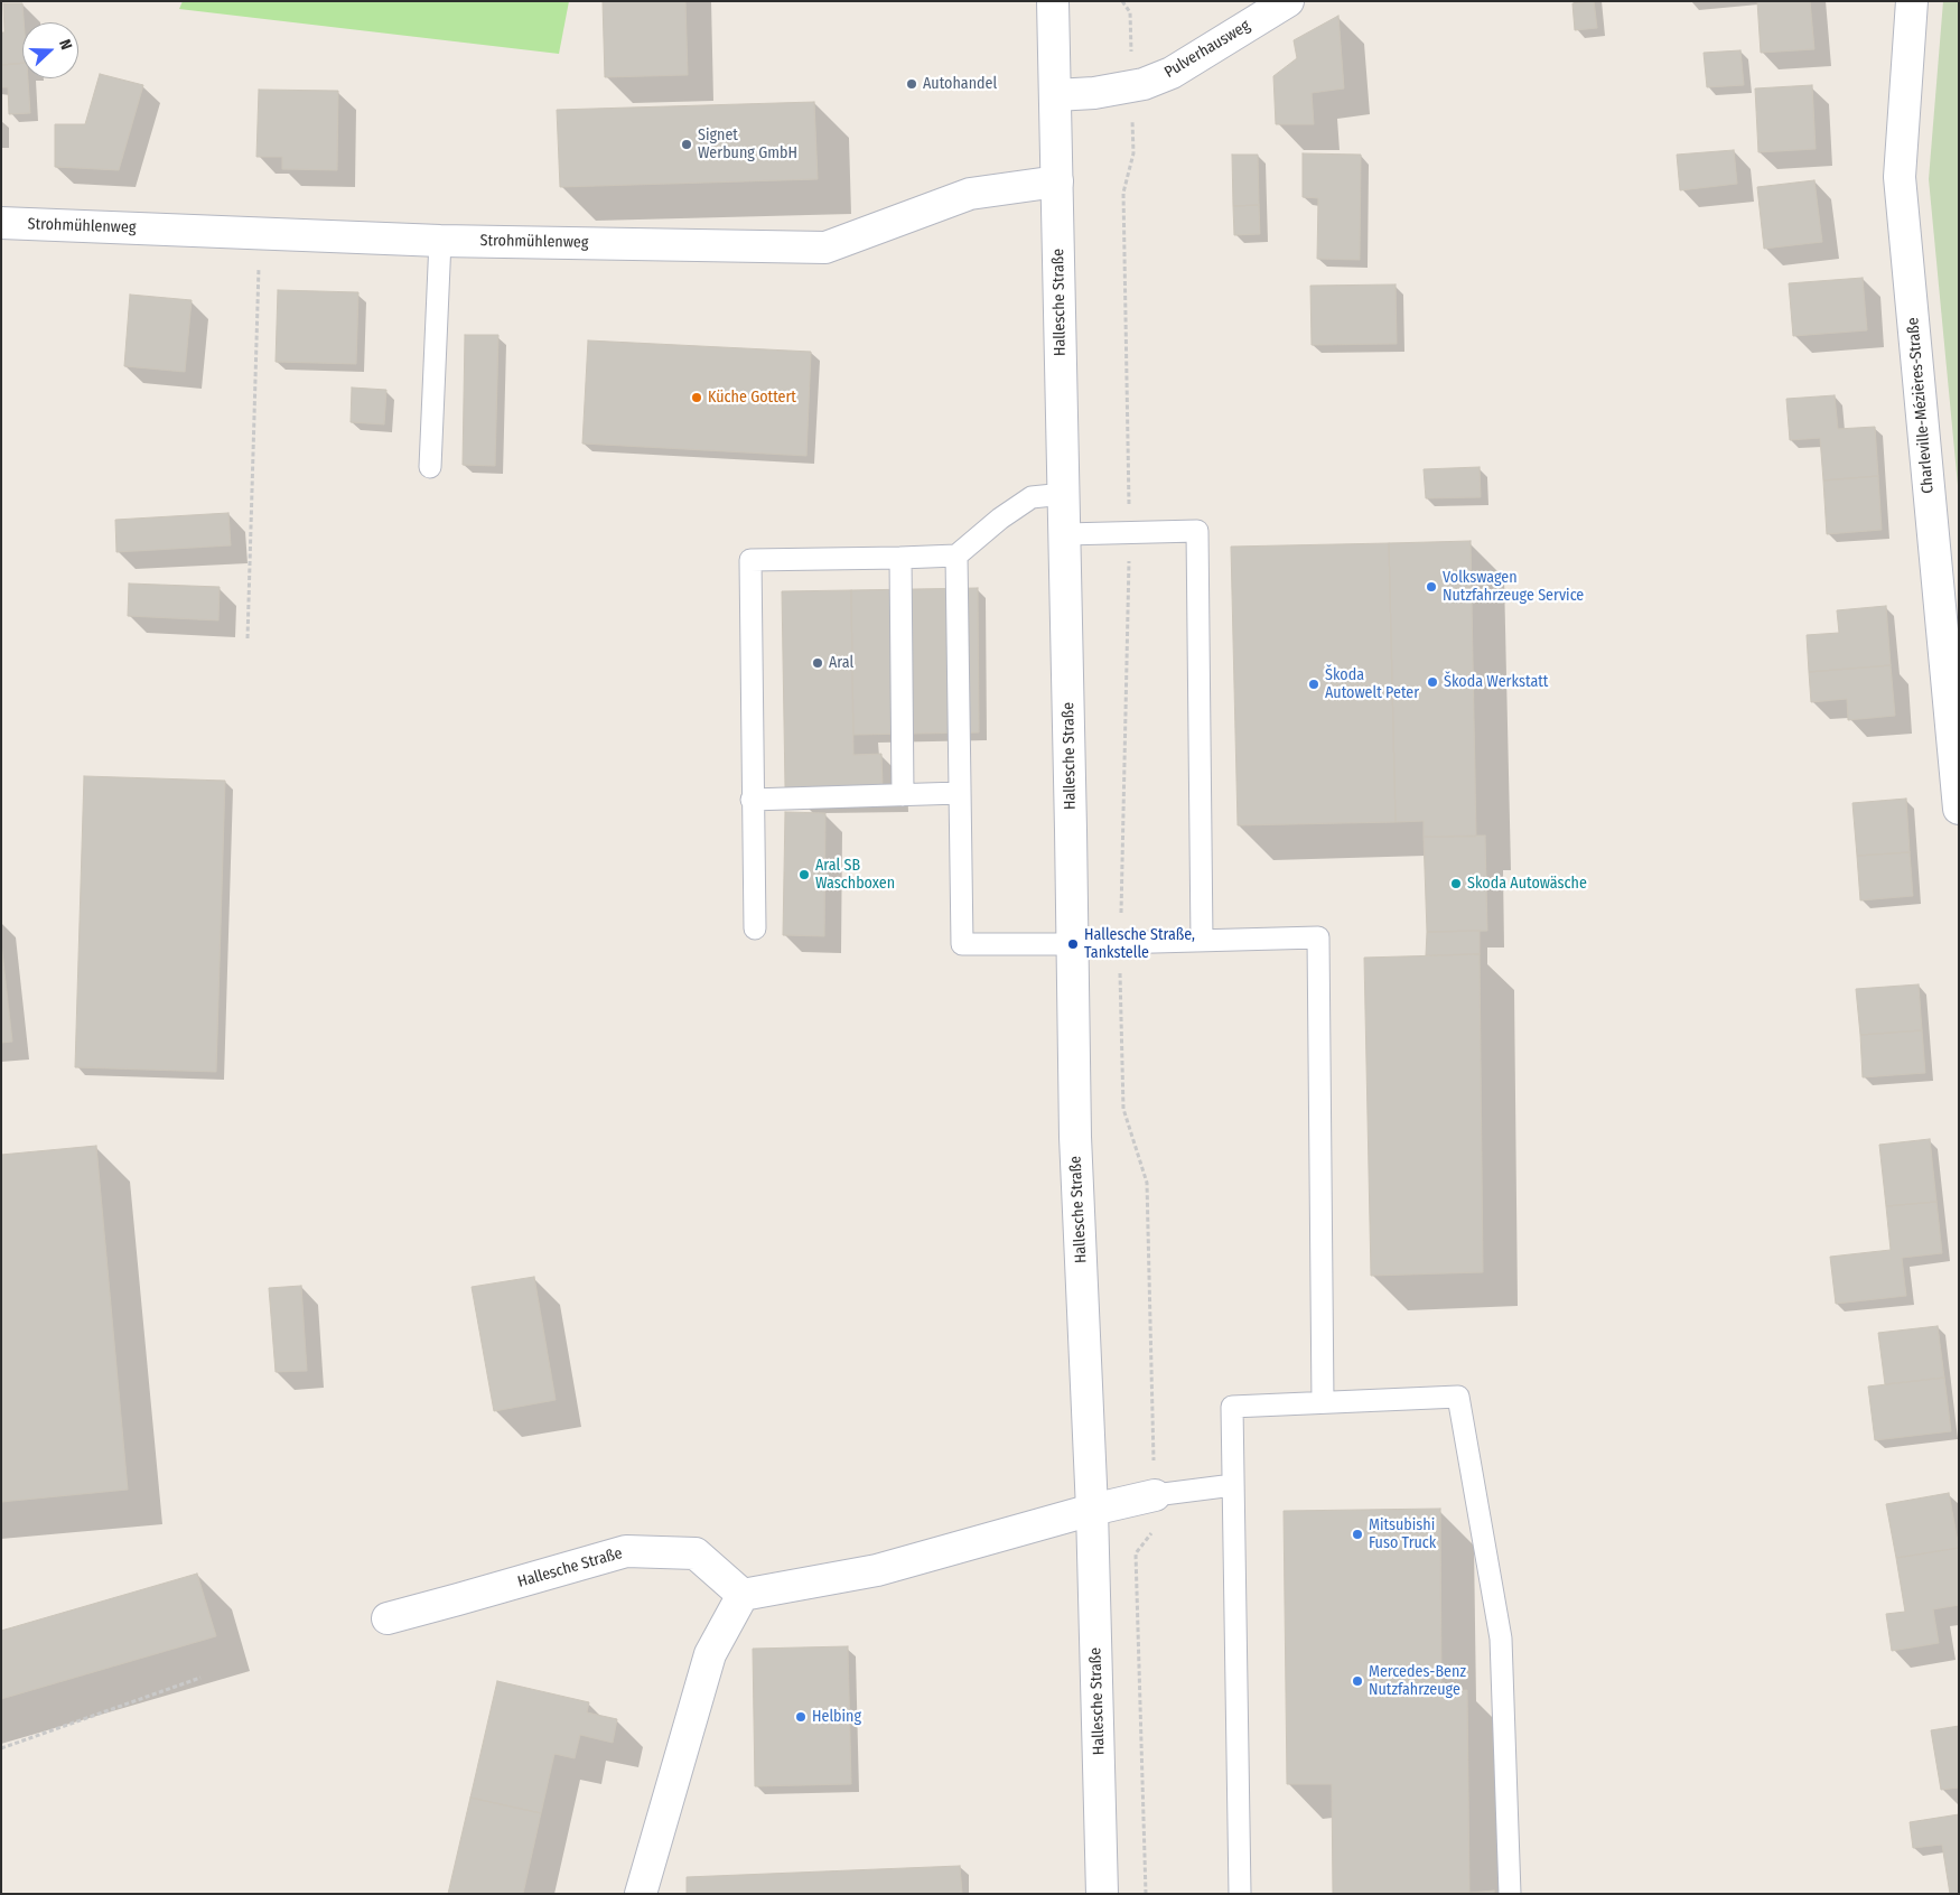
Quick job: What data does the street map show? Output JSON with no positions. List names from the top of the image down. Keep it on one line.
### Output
{"streets":{"street":["Pulverhausweg","Strohmühlenweg","Hallesche Straße","Charleville-Mézières-Straße"]},"crossings":[["Pulverhausweg","Hallesche Straße"],["Strohmühlenweg","Hallesche Straße"]],"places":["Autohandel","Signet Werbung GmbH","Küche Gottert","Volkswagen Nutzfahrzeuge Service","Aral","Škoda Werkstatt","Škoda Autowelt Peter","Aral SB Waschboxen","Skoda Autowäsche","Hallesche Straße, Tankstelle","Mitsubishi Fuso Truck","Mercedes-Benz Nutzfahrzeuge","Helbing"],"north":"right"}
